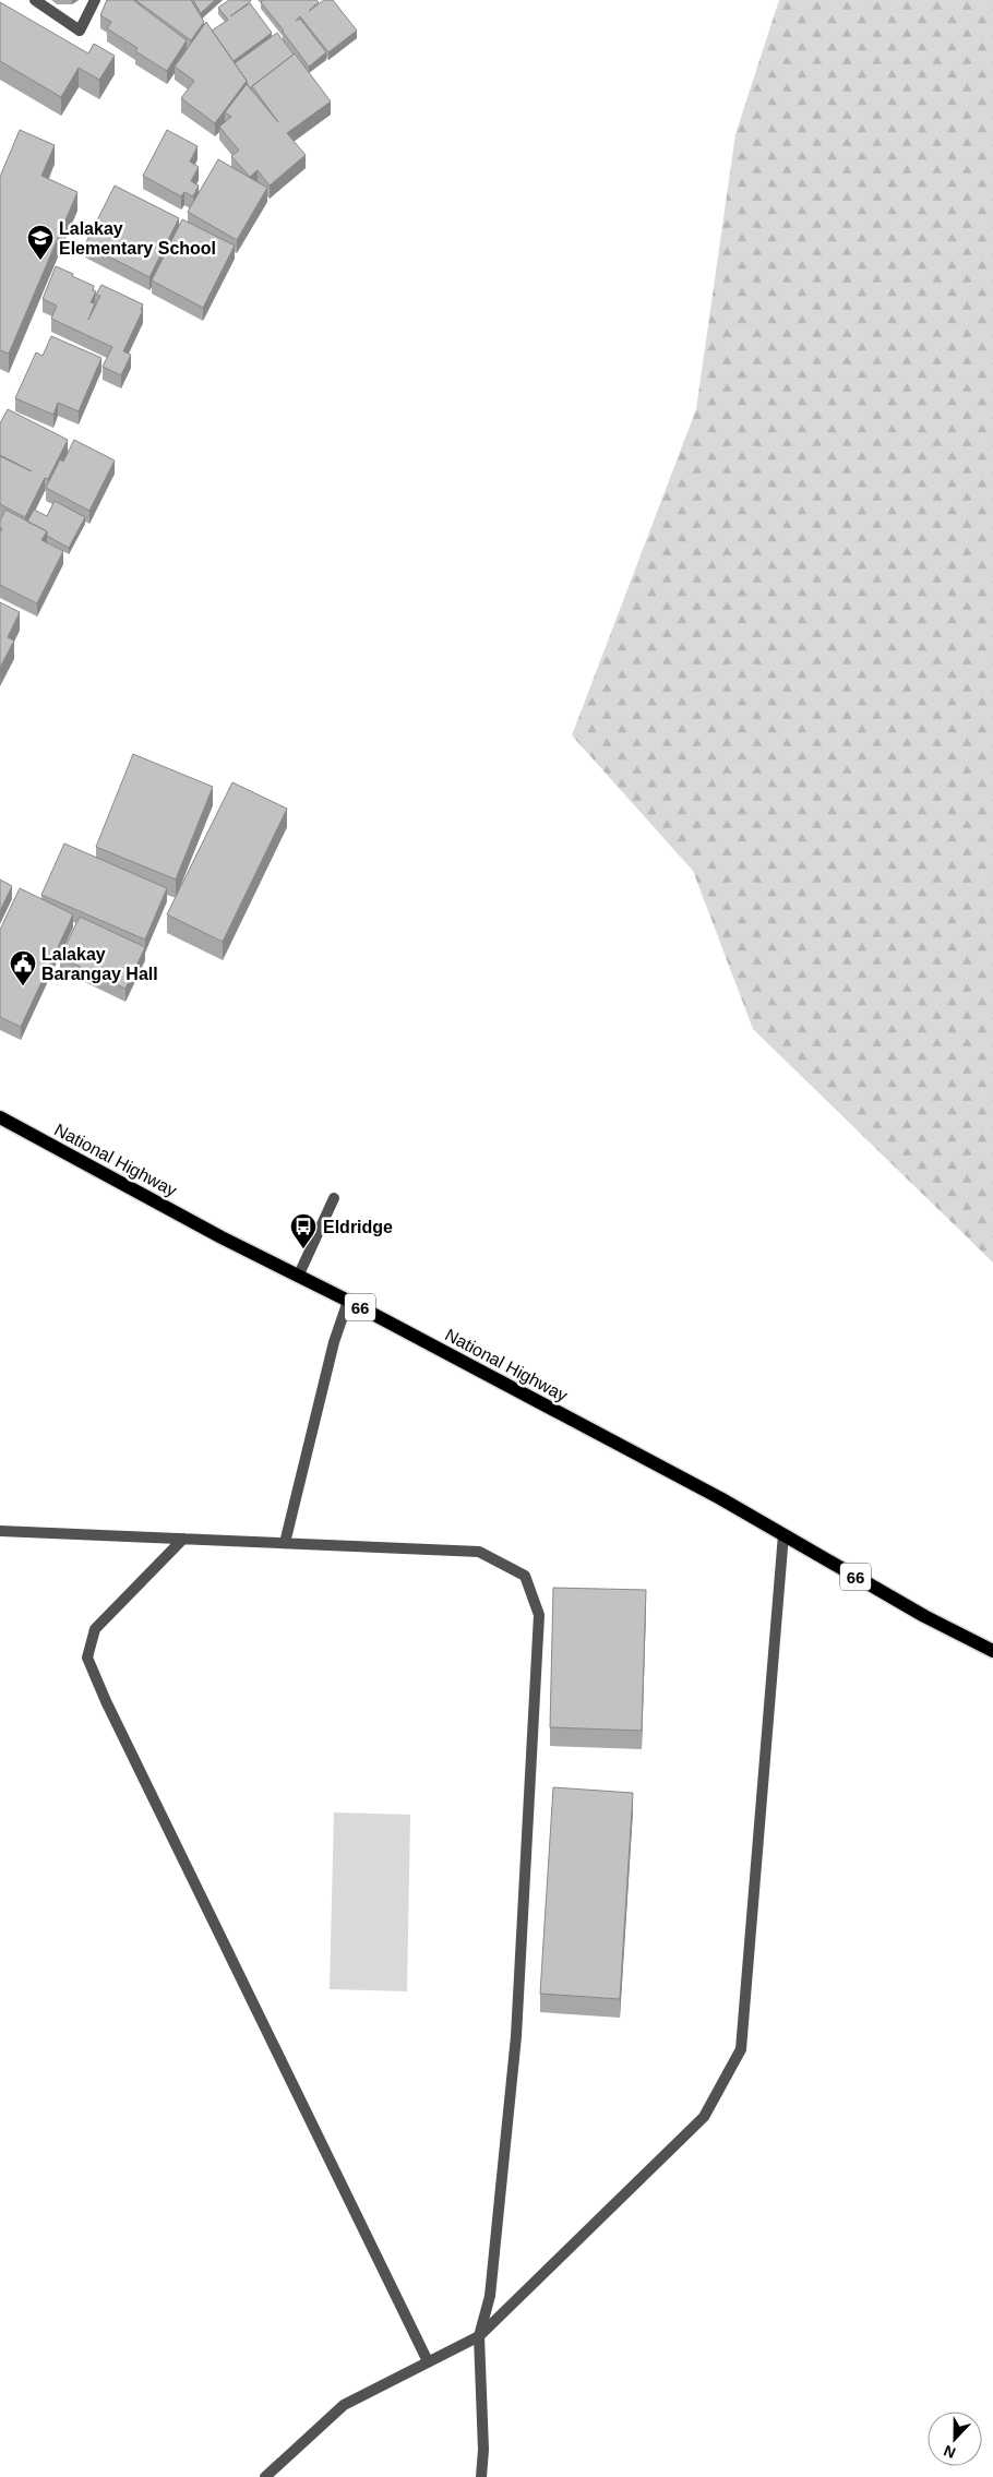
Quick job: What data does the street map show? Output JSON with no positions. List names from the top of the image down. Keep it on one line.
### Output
{"streets":{"main road":["National Highway","66"]},"places":{"school or university":["Lalakay Elementary School"],"public building":["Lalakay Barangay Hall"],"bus stop":["Eldridge"]},"north":"bottom"}
